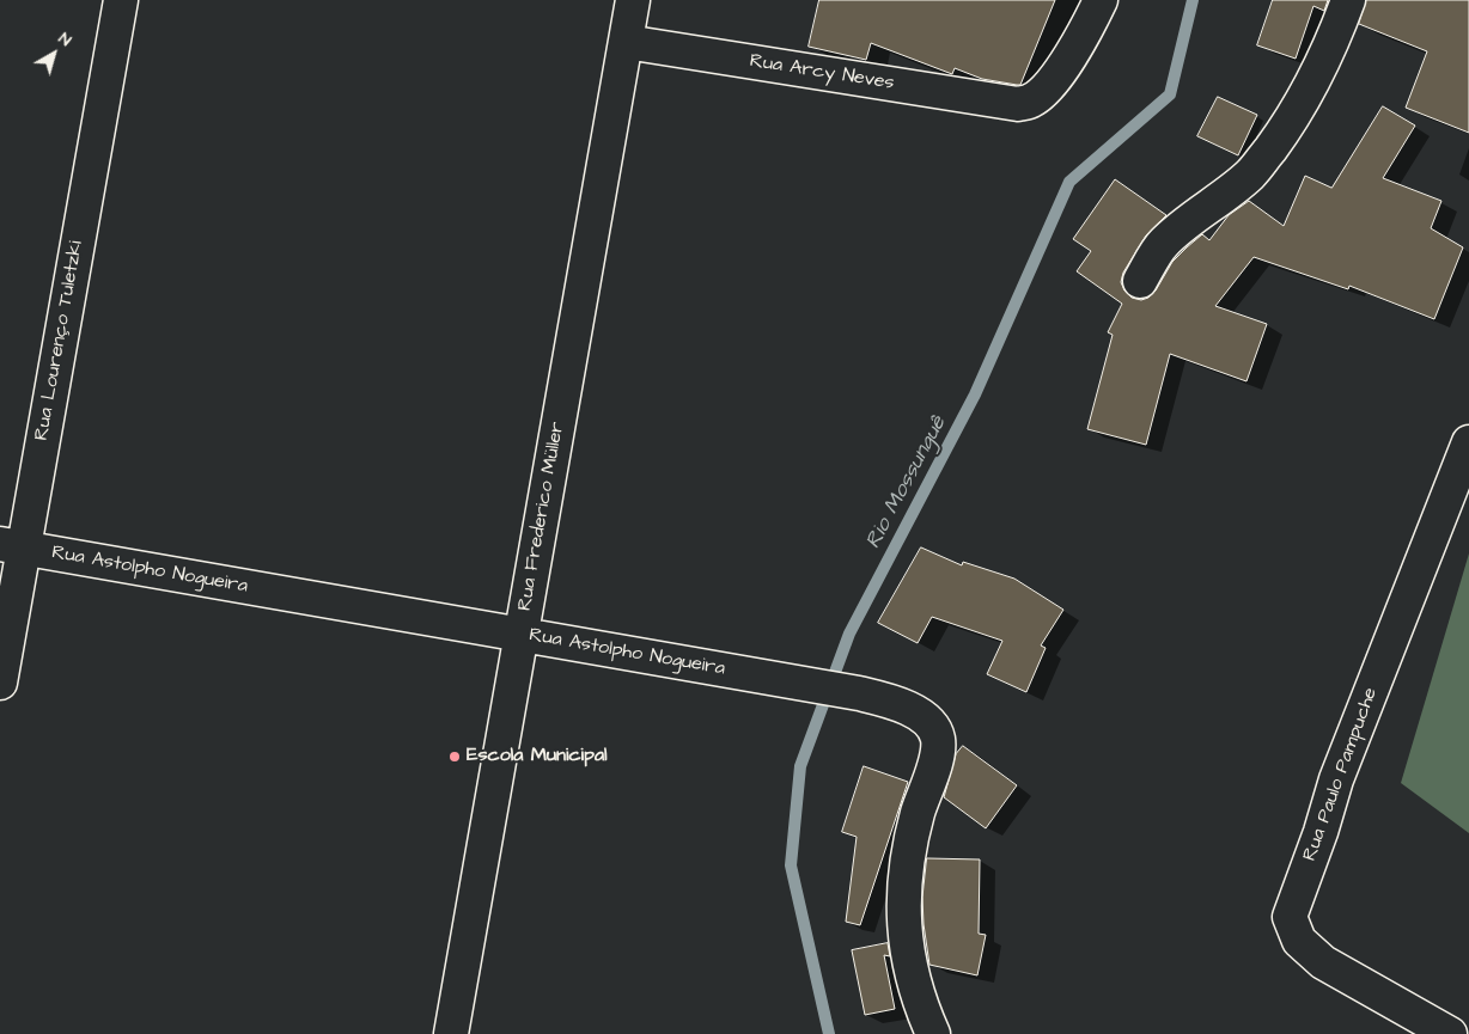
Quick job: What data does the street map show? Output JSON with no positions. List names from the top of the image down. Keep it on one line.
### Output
{"streets":{"street":["Rua Arcy Neves","Rua Lourenço Tuletzki","Rua Frederico Müller","Rua Astolpho Nogueira","Rua Paulo Pampuche"]},"crossings":[["Rua Arcy Neves","Rua Frederico Müller"],["Rua Lourenço Tuletzki","Rua Astolpho Nogueira"],["Rua Frederico Müller","Rua Astolpho Nogueira"]],"water":["Rio Mossunguê"],"places":["Escola Municipal"],"north":"top right"}
